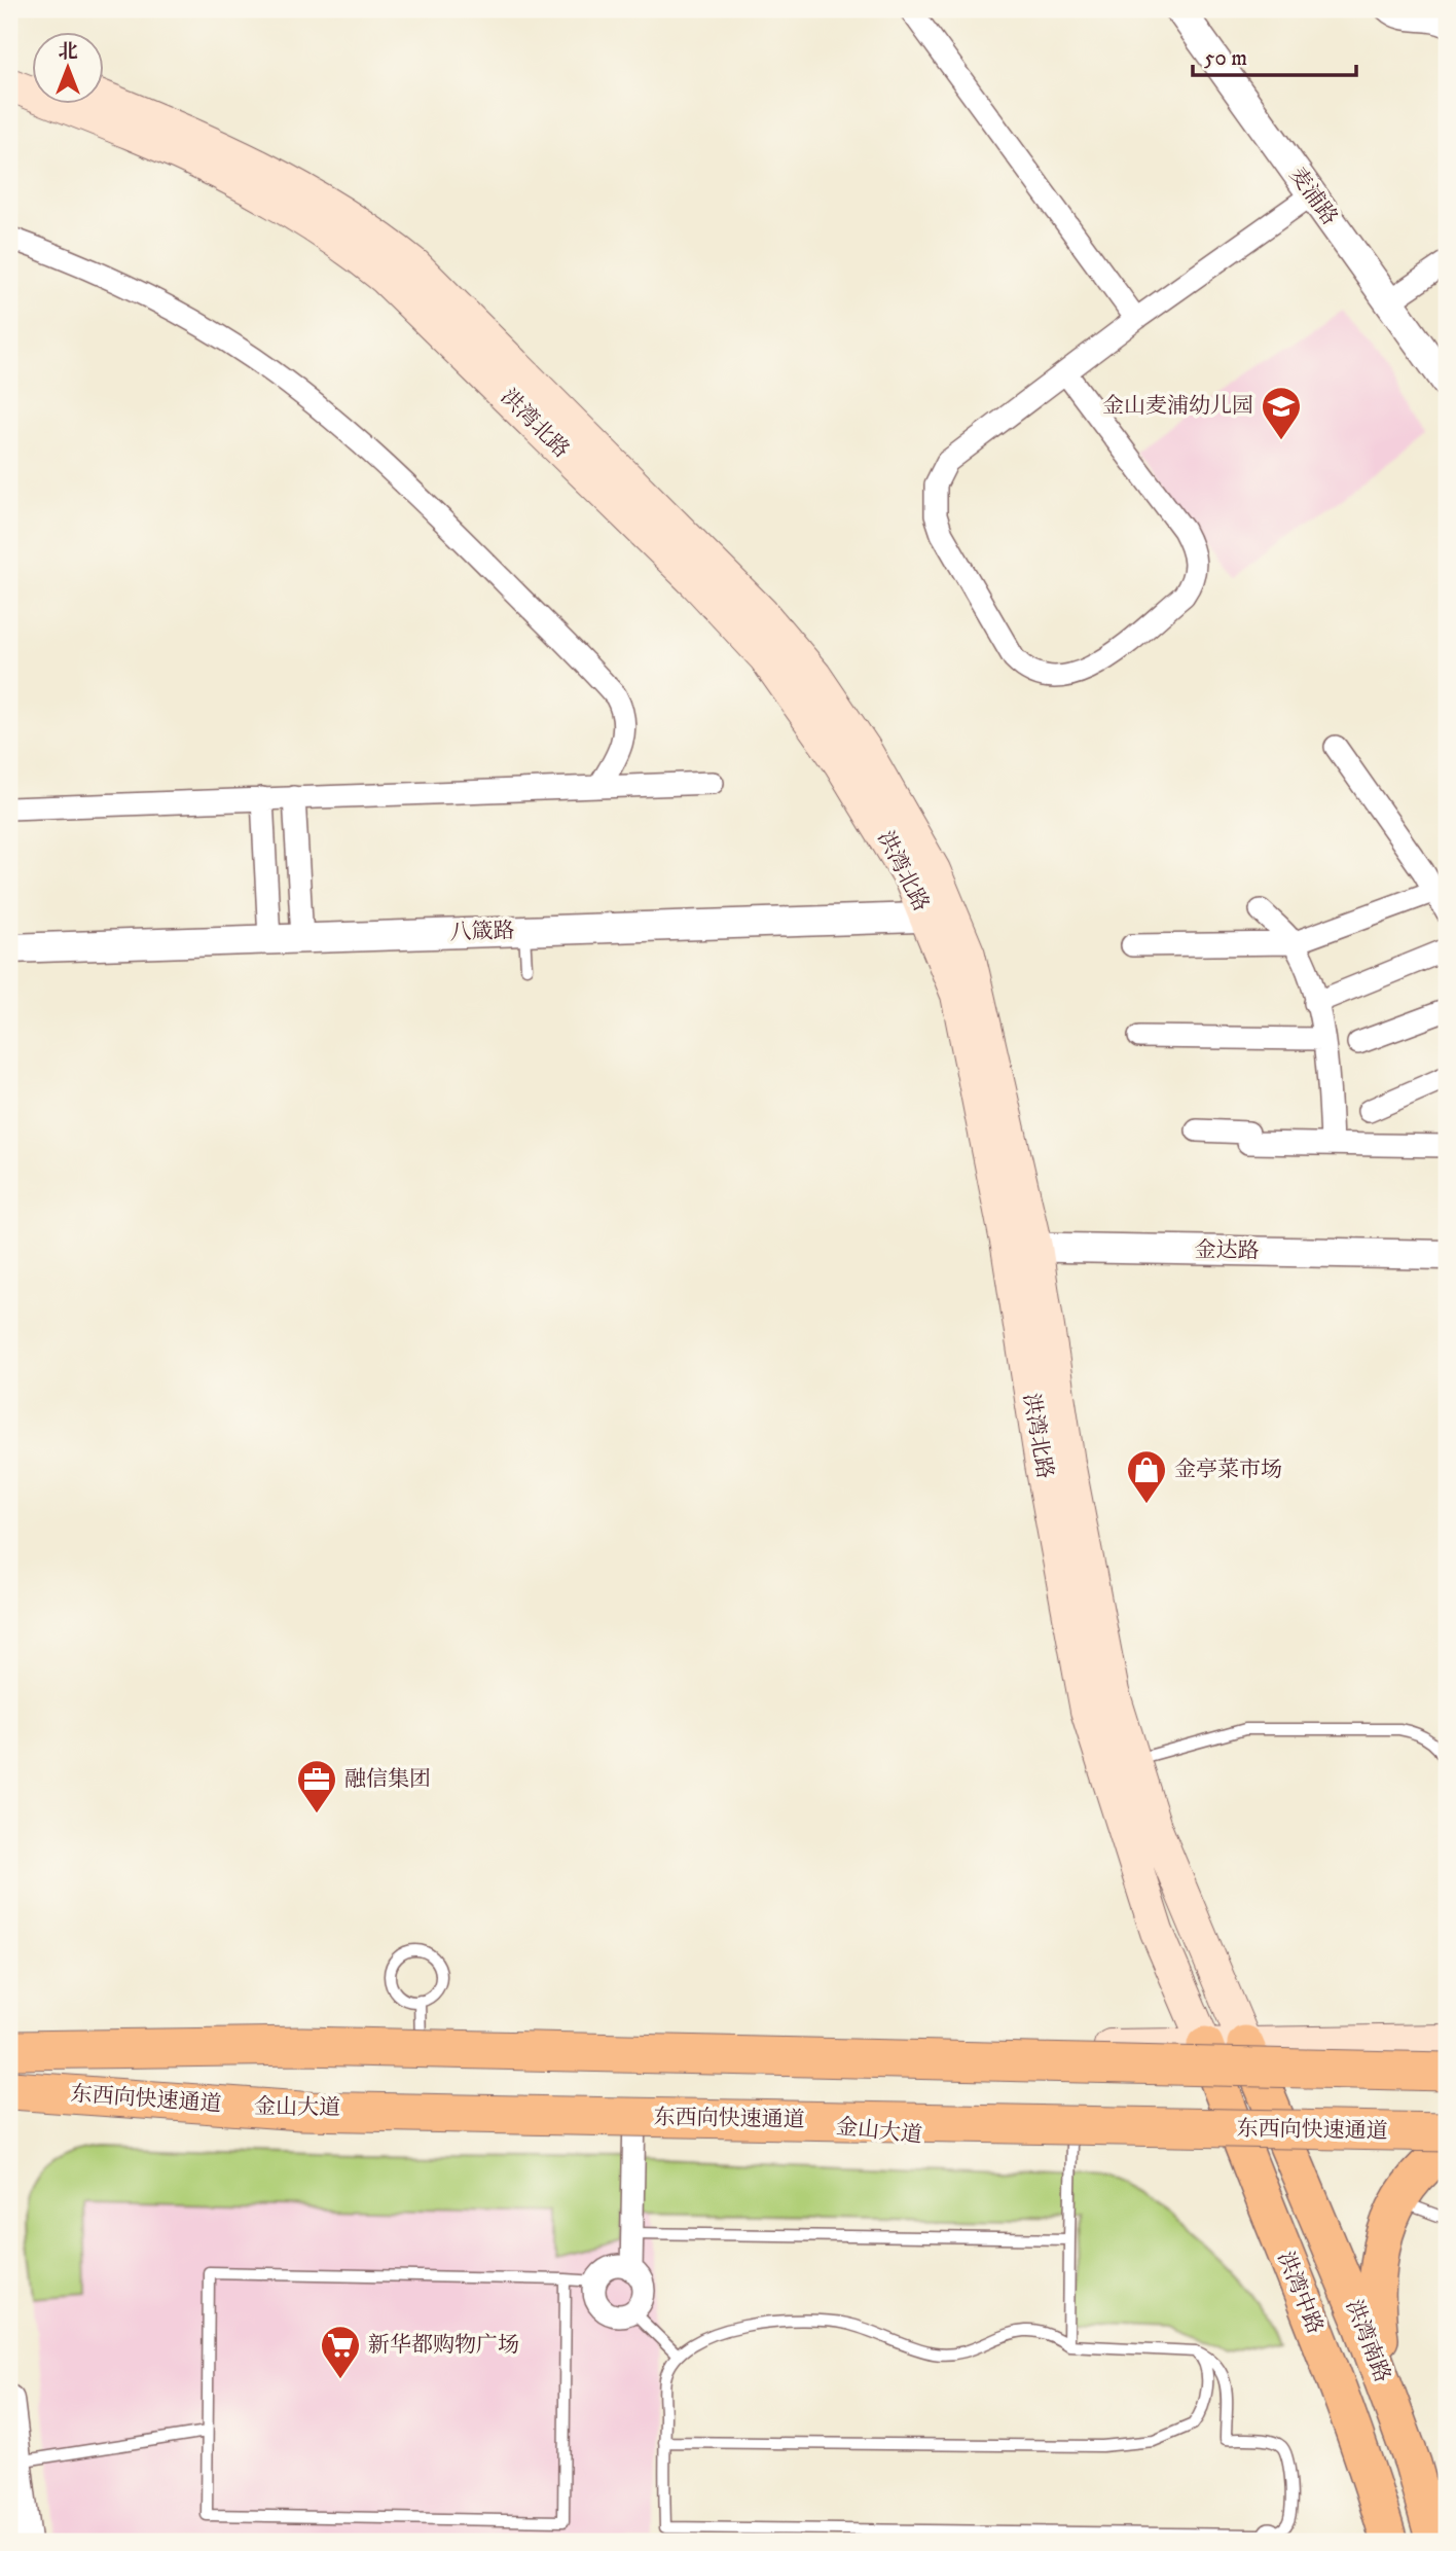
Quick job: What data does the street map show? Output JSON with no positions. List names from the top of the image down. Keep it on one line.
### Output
{"streets":{"highway":["东西向快速通道"],"main road":["洪湾北路","金山大道","洪湾中路","洪湾南路"],"street":["麦浦路","八箴路","金达路"]},"crossings":[["洪湾北路","八箴路"],["洪湾北路","金达路"],["洪湾北路","洪湾中路"],["洪湾北路","洪湾南路"],["东西向快速通道","金山大道"],["金山大道","洪湾中路"],["金山大道","洪湾南路"]],"places":{"school or university":["金山麦浦幼儿园"],"shop":["金亭菜市场"],"office":["融信集团"],"supermarket":["新华都购物广场"]},"scale_bar":"50 m","north":"top"}
